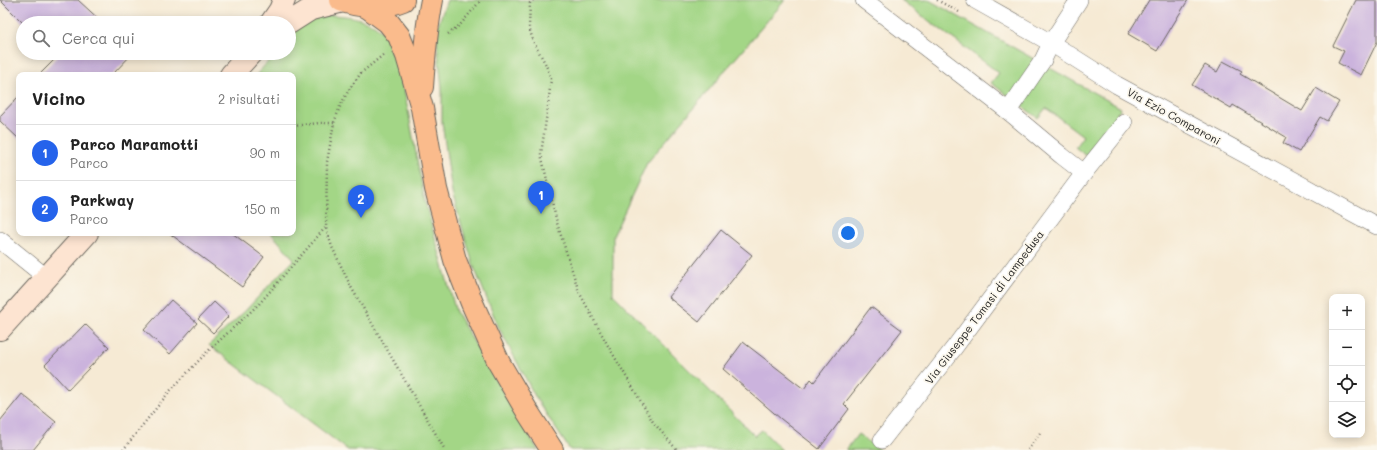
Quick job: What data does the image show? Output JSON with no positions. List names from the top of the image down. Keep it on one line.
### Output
{"streets":{"street":["Via Ezio Comparoni","Via Giuseppe Tomasi di Lampedusa"]},"page":{"search":"Cerca qui","heading":["Vicino","2 risultati"],"list":[{"mark":"1","name":"Parco Maramotti","note":"Parco","value":"90 m"},{"mark":"2","name":"Parkway","note":"Parco","value":"150 m"}],"pins":["1","2"],"map_buttons":["+","−"]}}
